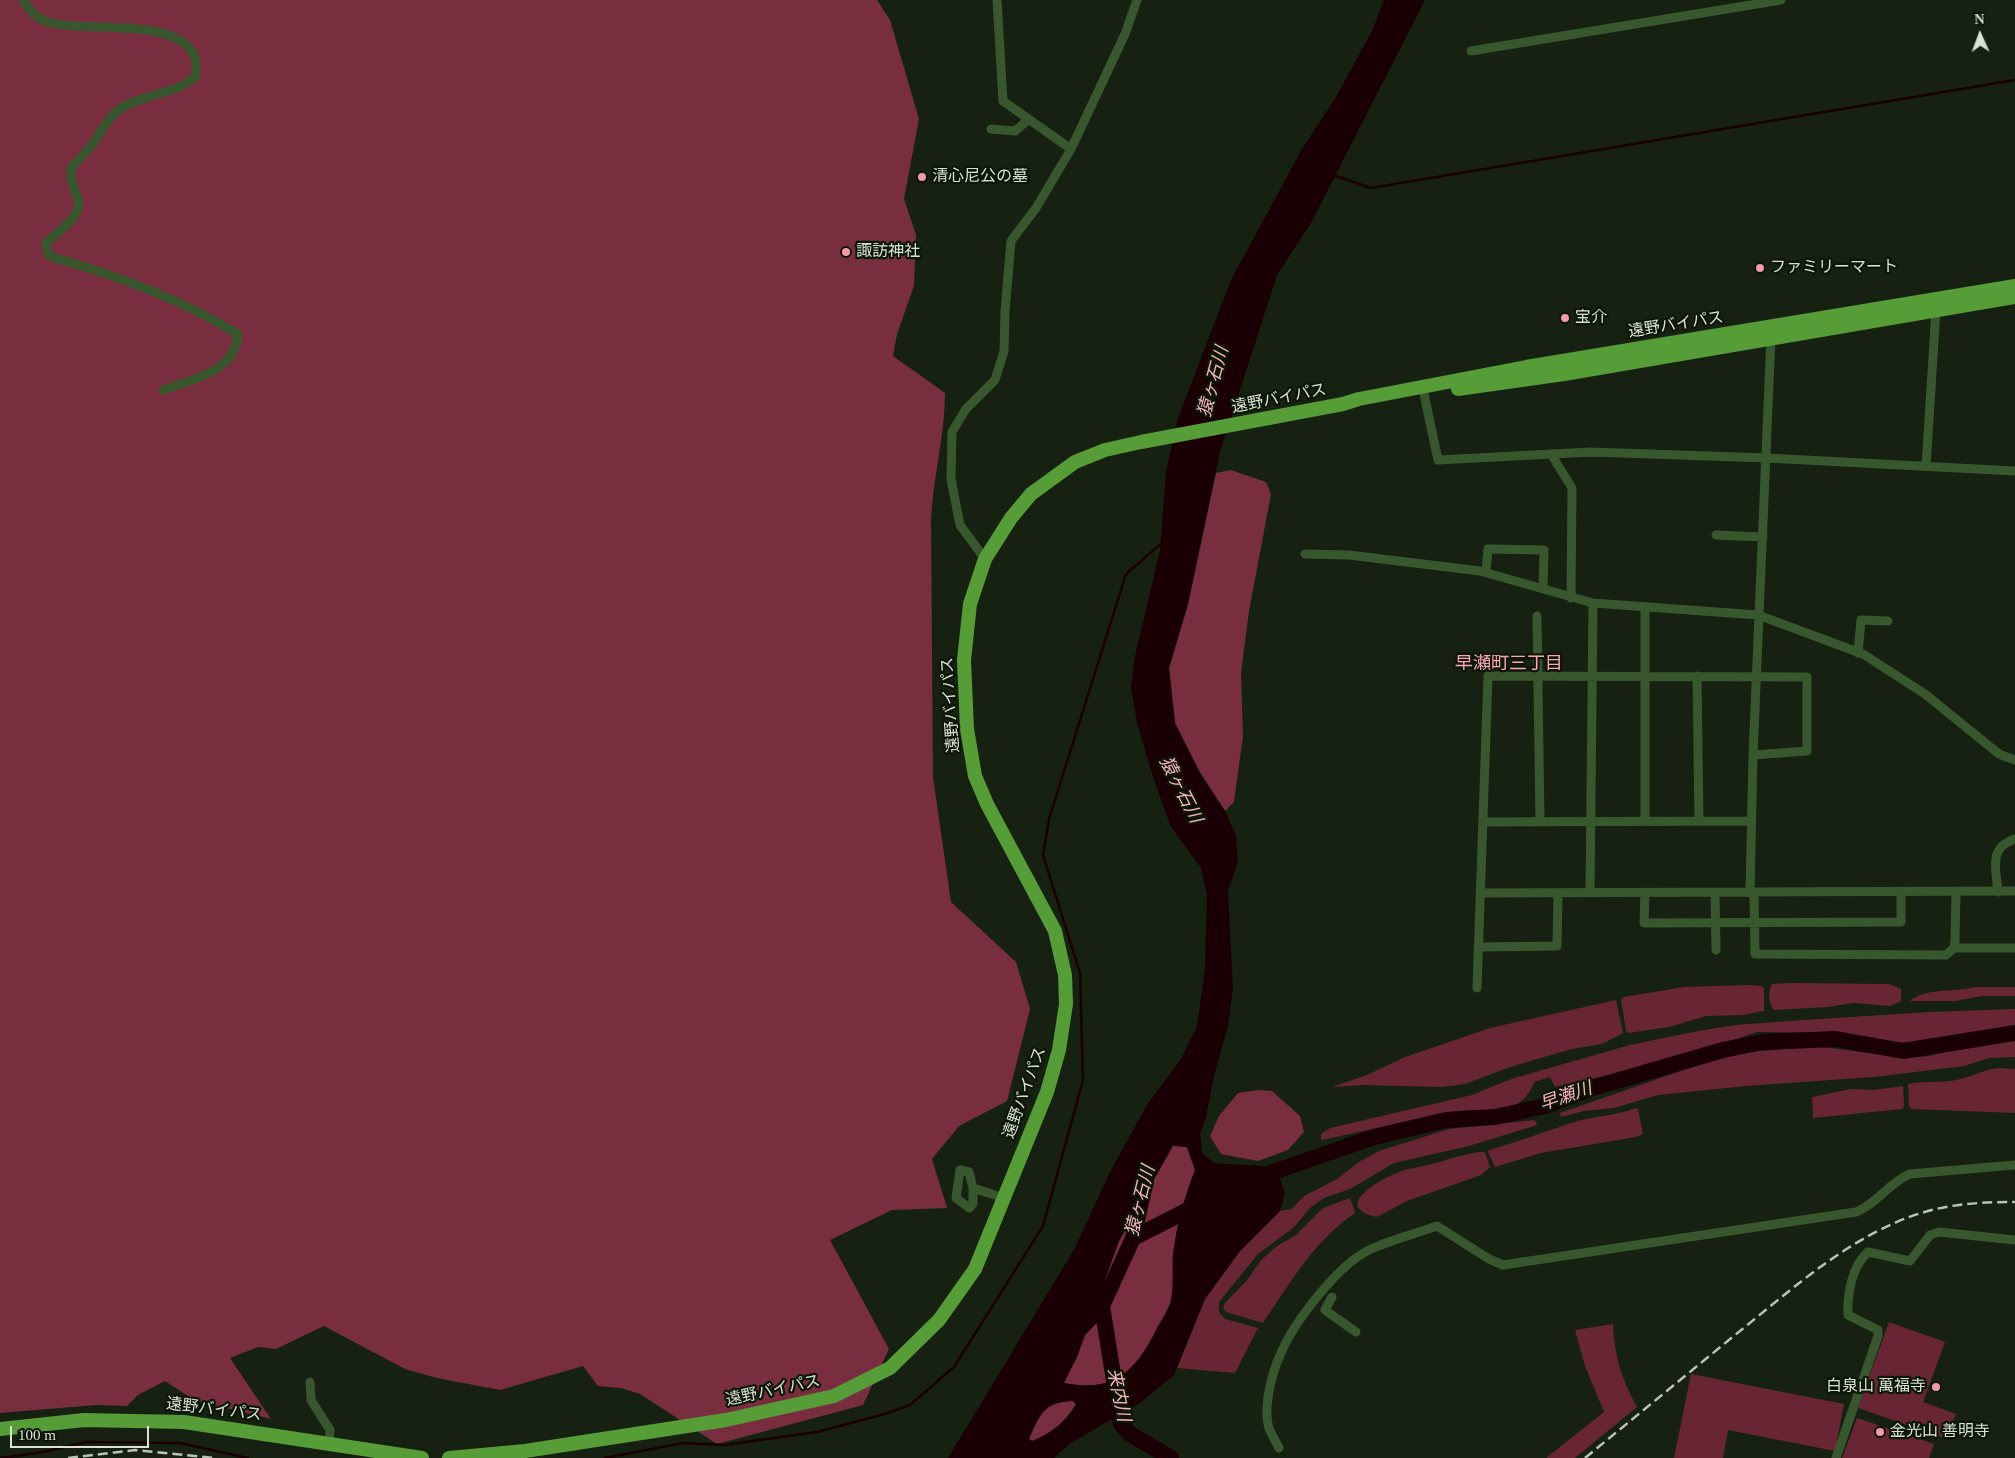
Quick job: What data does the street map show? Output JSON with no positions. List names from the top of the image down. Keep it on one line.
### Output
{"streets":{"highway":["遠野バイパス"]},"districts":["早瀬町三丁目"],"water":["猿ヶ石川","早瀬川","来内川"],"places":["清心尼公の墓","諏訪神社","ファミリーマート","宝介","白泉山 萬福寺","金光山 善明寺"],"scale_bar":"100 m","north":"top"}
